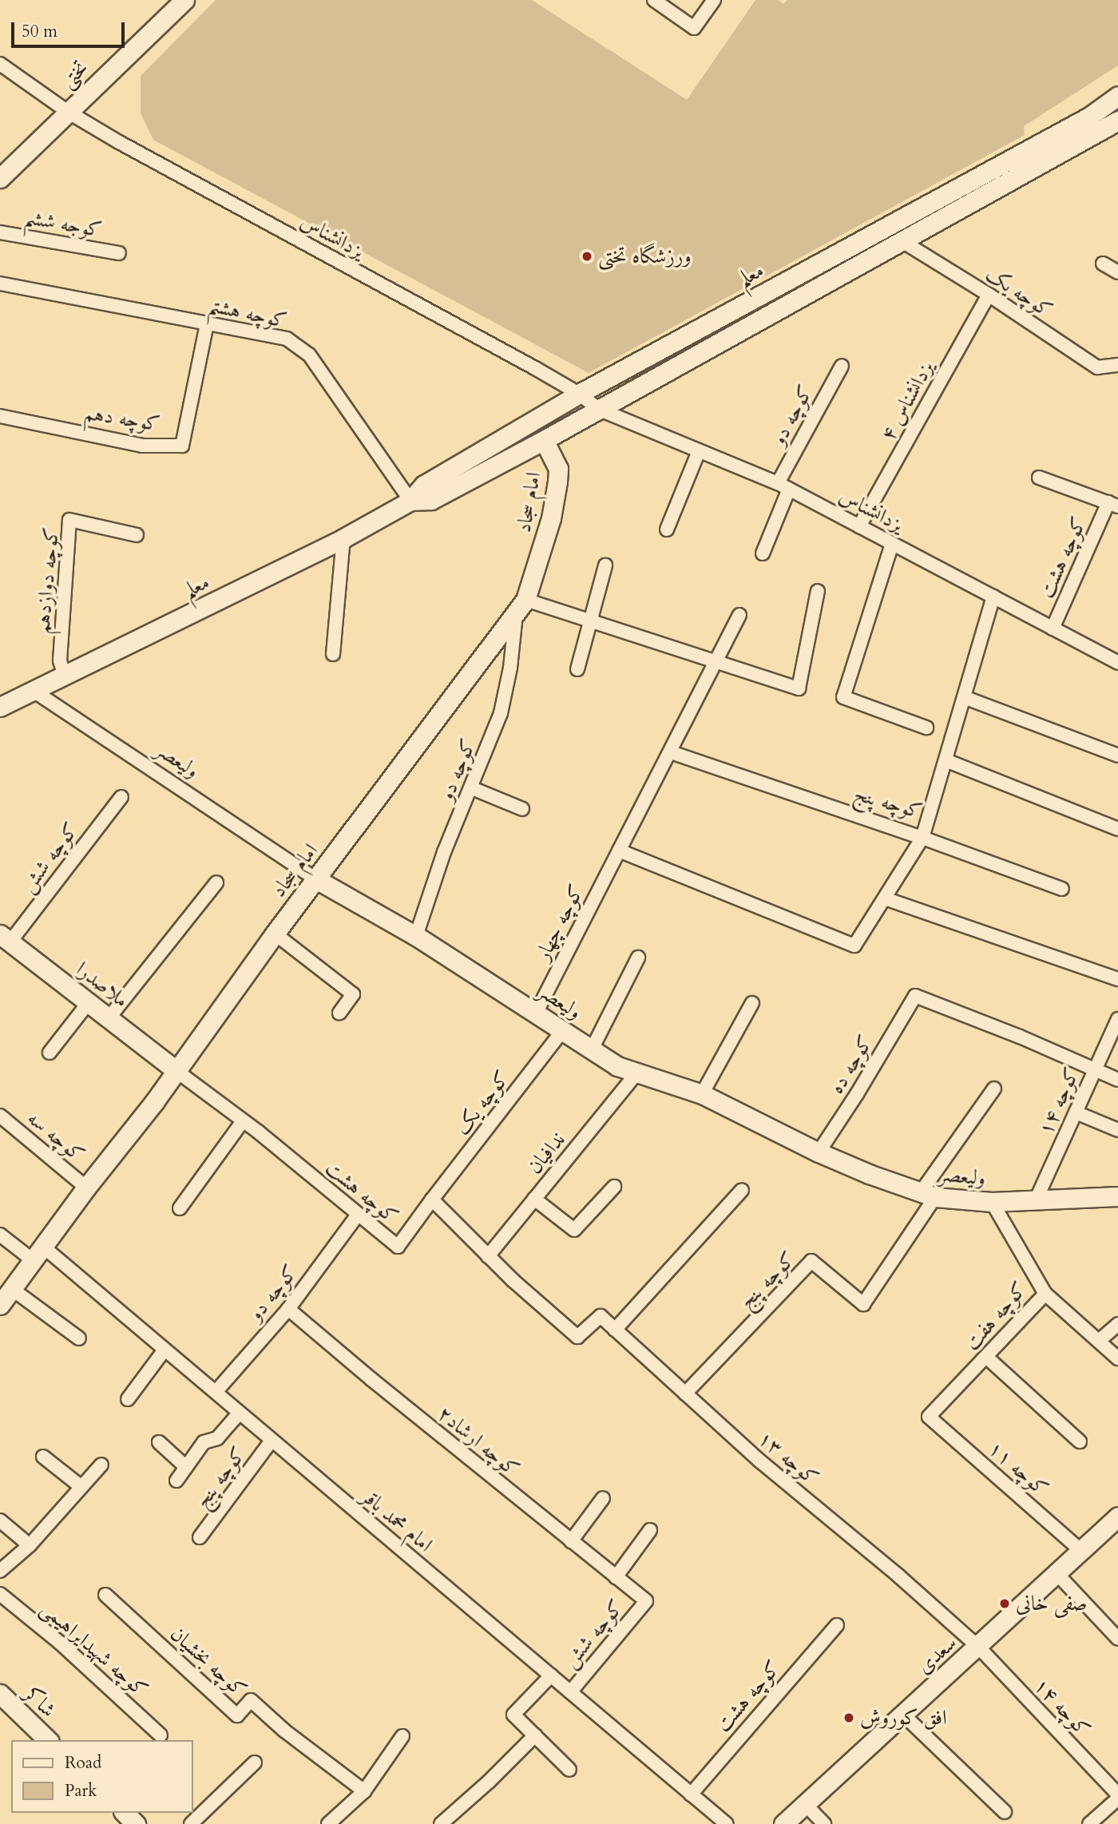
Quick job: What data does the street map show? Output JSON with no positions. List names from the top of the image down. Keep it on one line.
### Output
{"streets":{"street":["تختی","کوجه ششم","یزدانشناس","معلم","کوچه یک","کوچه هشتم","یزدانشناس ۴","کوچه دو","کوچه دهم","امام سجاد","کوچه هشت","کوچه دوازدهم","ولیعصر","کوچه پنج","کوچه شش","کوچه چهار","ملاصدرا","کوچه ده","کوچه ۱۴","کوچه سه","ندافیان","کوچه هفت","کوچه ارشاد۲","کوچه ۱۳","کوچه ۱۱","امام محمد باقر","کوچه شهیدایراهیمی","سعدی","کوچه بخشیان","شاکر"]},"crossings":[["تختی","یزدانشناس"],["یزدانشناس","معلم"],["یزدانشناس","یزدانشناس ۴"],["یزدانشناس","کوچه دو"],["یزدانشناس","کوچه هشت"],["یزدانشناس","کوچه پنج"],["معلم","کوچه یک"],["معلم","کوچه هشتم"],["معلم","امام سجاد"],["معلم","کوچه دوازدهم"],["معلم","ولیعصر"],["کوچه یک","یزدانشناس ۴"],["کوچه یک","کوچه هشت"],["کوچه یک","ولیعصر"],["کوچه هشتم","کوچه دهم"],["کوچه دو","امام سجاد"],["کوچه دو","کوچه هشت"],["کوچه دو","ولیعصر"],["کوچه دو","کوچه ارشاد۲"],["کوچه دو","امام محمد باقر"],["امام سجاد","کوچه هشت"],["امام سجاد","ولیعصر"],["امام سجاد","ملاصدرا"],["امام سجاد","کوچه سه"],["امام سجاد","امام محمد باقر"],["کوچه هشت","ملاصدرا"],["کوچه هشت","ندافیان"],["کوچه هشت","کوچه ۱۳"],["کوچه هشت","امام محمد باقر"],["ولیعصر","کوچه پنج"],["ولیعصر","کوچه چهار"],["ولیعصر","کوچه ده"],["ولیعصر","کوچه ۱۴"],["ولیعصر","ندافیان"],["ولیعصر","کوچه هفت"],["کوچه پنج","کوچه چهار"],["کوچه پنج","کوچه ۱۳"],["کوچه پنج","امام محمد باقر"],["کوچه شش","ملاصدرا"],["کوچه شش","کوچه ارشاد۲"],["کوچه شش","امام محمد باقر"],["کوچه ده","کوچه ۱۴"],["کوچه ۱۴","کوچه ۱۳"],["کوچه ۱۴","سعدی"],["کوچه هفت","کوچه ۱۱"],["کوچه ۱۳","سعدی"],["کوچه ۱۱","سعدی"]],"places":["ورزشگاه تختی","صفی خانی","افق کوروش"],"legend":["Road","Park"],"scale_bar":"50 m"}
